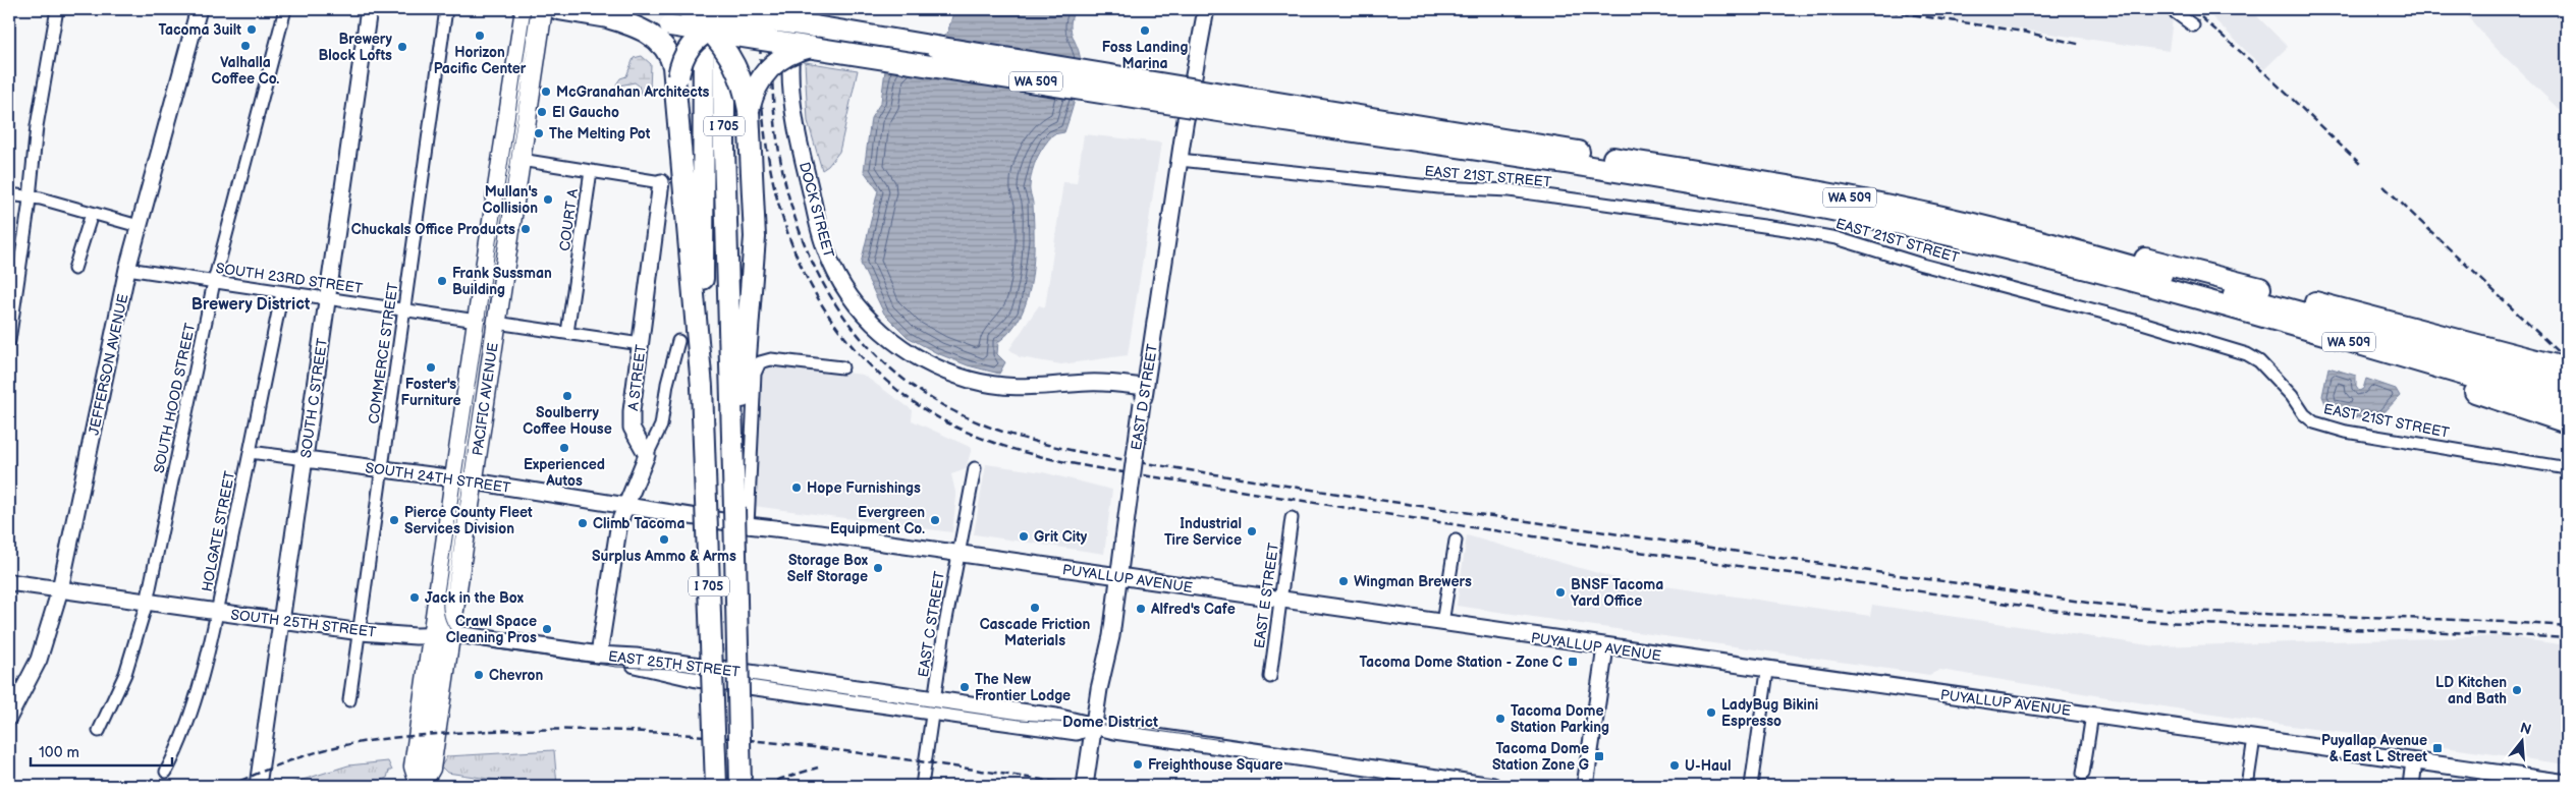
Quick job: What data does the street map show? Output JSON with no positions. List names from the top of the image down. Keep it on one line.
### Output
{"streets":{"highway":["WA 509","I 705"],"main road":["PACIFIC AVENUE"],"street":["EAST 21ST STREET","DOCK STREET","COURT A","SOUTH 23RD STREET","COMMERCE STREET","JEFFERSON AVENUE","A STREET","EAST D STREET","SOUTH HOOD STREET","SOUTH C STREET","SOUTH 24TH STREET","HOLGATE STREET","PUYALLUP AVENUE","EAST E STREET","SOUTH 25TH STREET","EAST C STREET","EAST 25TH STREET"]},"crossings":[["WA 509","I 705"],["EAST 21ST STREET","EAST D STREET"],["DOCK STREET","EAST D STREET"],["SOUTH 23RD STREET","COMMERCE STREET"],["SOUTH 23RD STREET","JEFFERSON AVENUE"],["SOUTH 23RD STREET","SOUTH HOOD STREET"],["SOUTH 23RD STREET","SOUTH C STREET"],["SOUTH 23RD STREET","PACIFIC AVENUE"],["SOUTH 23RD STREET","HOLGATE STREET"],["COMMERCE STREET","SOUTH 24TH STREET"],["COMMERCE STREET","SOUTH 25TH STREET"],["JEFFERSON AVENUE","SOUTH 25TH STREET"],["EAST D STREET","PUYALLUP AVENUE"],["EAST D STREET","EAST 25TH STREET"],["SOUTH HOOD STREET","SOUTH 25TH STREET"],["SOUTH C STREET","SOUTH 24TH STREET"],["SOUTH C STREET","SOUTH 25TH STREET"],["PACIFIC AVENUE","SOUTH 24TH STREET"],["PACIFIC AVENUE","SOUTH 25TH STREET"],["SOUTH 24TH STREET","HOLGATE STREET"],["SOUTH 24TH STREET","PUYALLUP AVENUE"],["HOLGATE STREET","SOUTH 25TH STREET"],["PUYALLUP AVENUE","EAST E STREET"],["PUYALLUP AVENUE","EAST C STREET"],["SOUTH 25TH STREET","EAST 25TH STREET"],["EAST C STREET","EAST 25TH STREET"]],"districts":["Brewery District","Dome District"],"places":{"other":["Tacoma 3uilt","Foss Landing Marina","Horizon Pacific Center","Valhalla Coffee Co.","Brewery Block Lofts","McGranahan Architects","El Gaucho","The Melting Pot","Mullan's Collision","Chuckals Office Products","Frank Sussman Building","Foster's Furniture","Soulberry Coffee House","Experienced Autos","Hope Furnishings","Pierce County Fleet Services Division","Evergreen Equipment Co.","Climb Tacoma","Industrial Tire Service","Grit City","Surplus Ammo & Arms","Storage Box Self Storage","Wingman Brewers","BNSF Tacoma Yard Office","Jack in the Box","Cascade Friction Materials","Alfred's Cafe","Crawl Space Cleaning Pros","Chevron","The New Frontier Lodge","LD Kitchen and Bath","LadyBug Bikini Espresso","Tacoma Dome Station Parking","Freighthouse Square","U-Haul"],"transit":["Tacoma Dome Station - Zone C","Puyallap Avenue & East L Street","Tacoma Dome Station Zone G"]},"scale_bar":"100 m","north":"top"}
